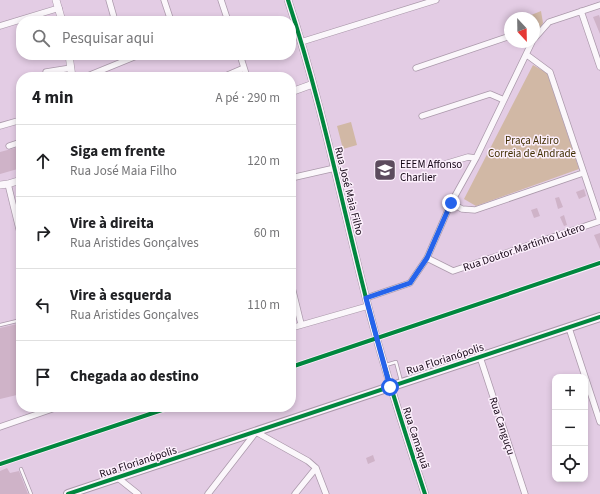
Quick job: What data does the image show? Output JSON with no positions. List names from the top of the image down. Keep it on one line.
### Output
{"streets":{"main road":["Rua Florianópolis"],"street":["Rua José Maia Filho","Rua Doutor Martinho Lutero","Rua Canguçu","Rua Camaquã"]},"crossings":[["Rua José Maia Filho","Rua Florianópolis"],["Rua José Maia Filho","Rua Camaquã"],["Rua Florianópolis","Rua Canguçu"],["Rua Florianópolis","Rua Camaquã"]],"parks":["Praça Alziro Correia de Andrade"],"places":{"school or university":["EEEM Affonso Charlier"]},"north":"bottom","page":{"search":"Pesquisar aqui","heading":["4 min","A pé · 290 m"],"list":[["Siga em frente","Rua José Maia Filho","120 m"],["Vire à direita","Rua Aristides Gonçalves","60 m"],["Vire à esquerda","Rua Aristides Gonçalves","110 m"],"Chegada ao destino"],"map_buttons":["+","−"]}}
